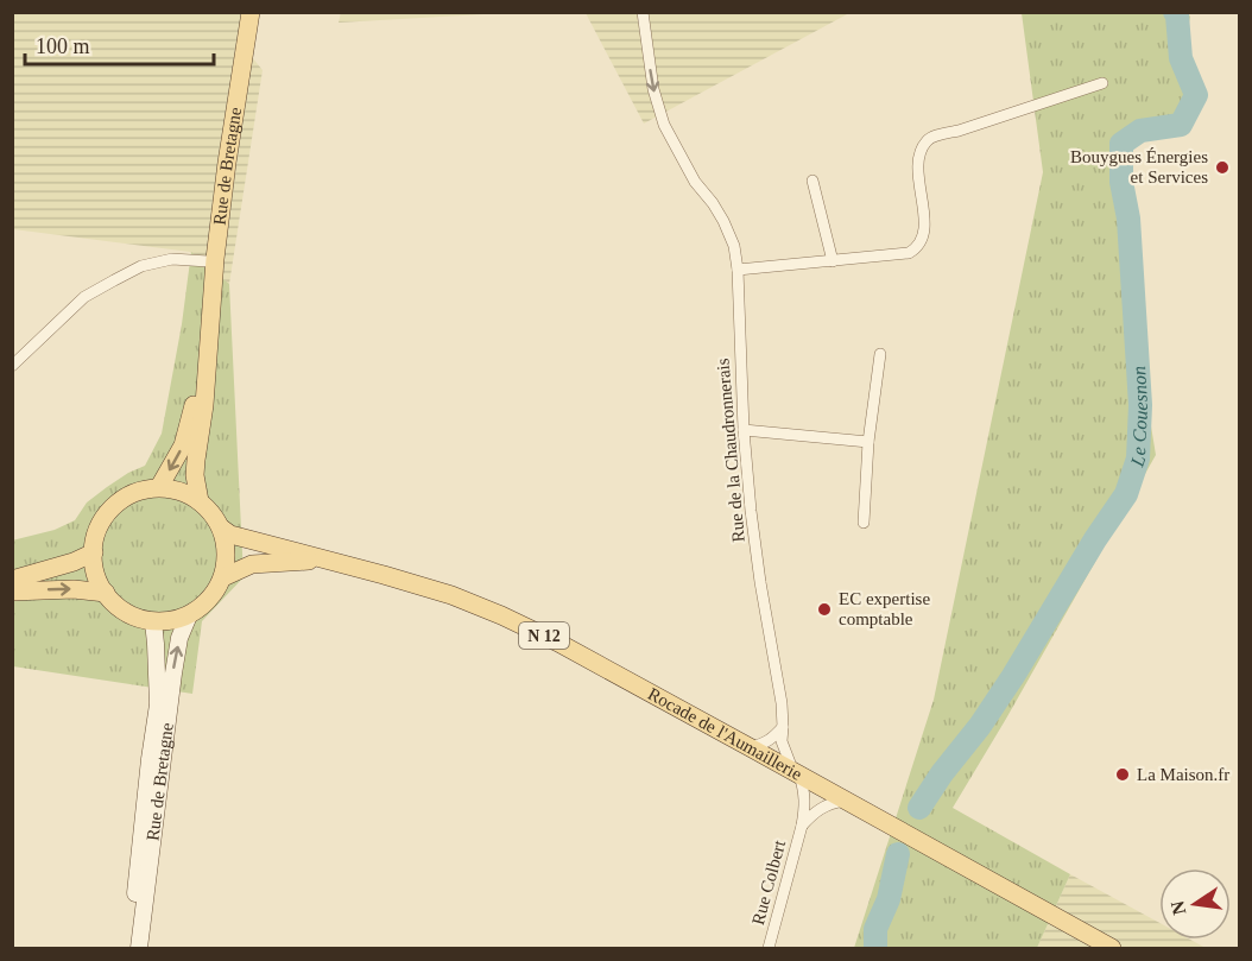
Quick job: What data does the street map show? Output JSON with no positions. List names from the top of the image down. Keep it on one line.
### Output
{"streets":{"main road":["Rue de Bretagne","N 12","Rocade de l'Aumaillerie"],"street":["Rue de la Chaudronnerais","Rue Colbert"]},"crossings":[["Rue de Bretagne","Rocade de l'Aumaillerie"],["Rue de la Chaudronnerais","Rocade de l'Aumaillerie"],["Rue de la Chaudronnerais","Rue Colbert"],["Rocade de l'Aumaillerie","Rue Colbert"]],"water":["Le Couesnon"],"places":["Bouygues Énergies et Services","EC expertise comptable","La Maison.fr"],"scale_bar":"100 m","north":"left"}
